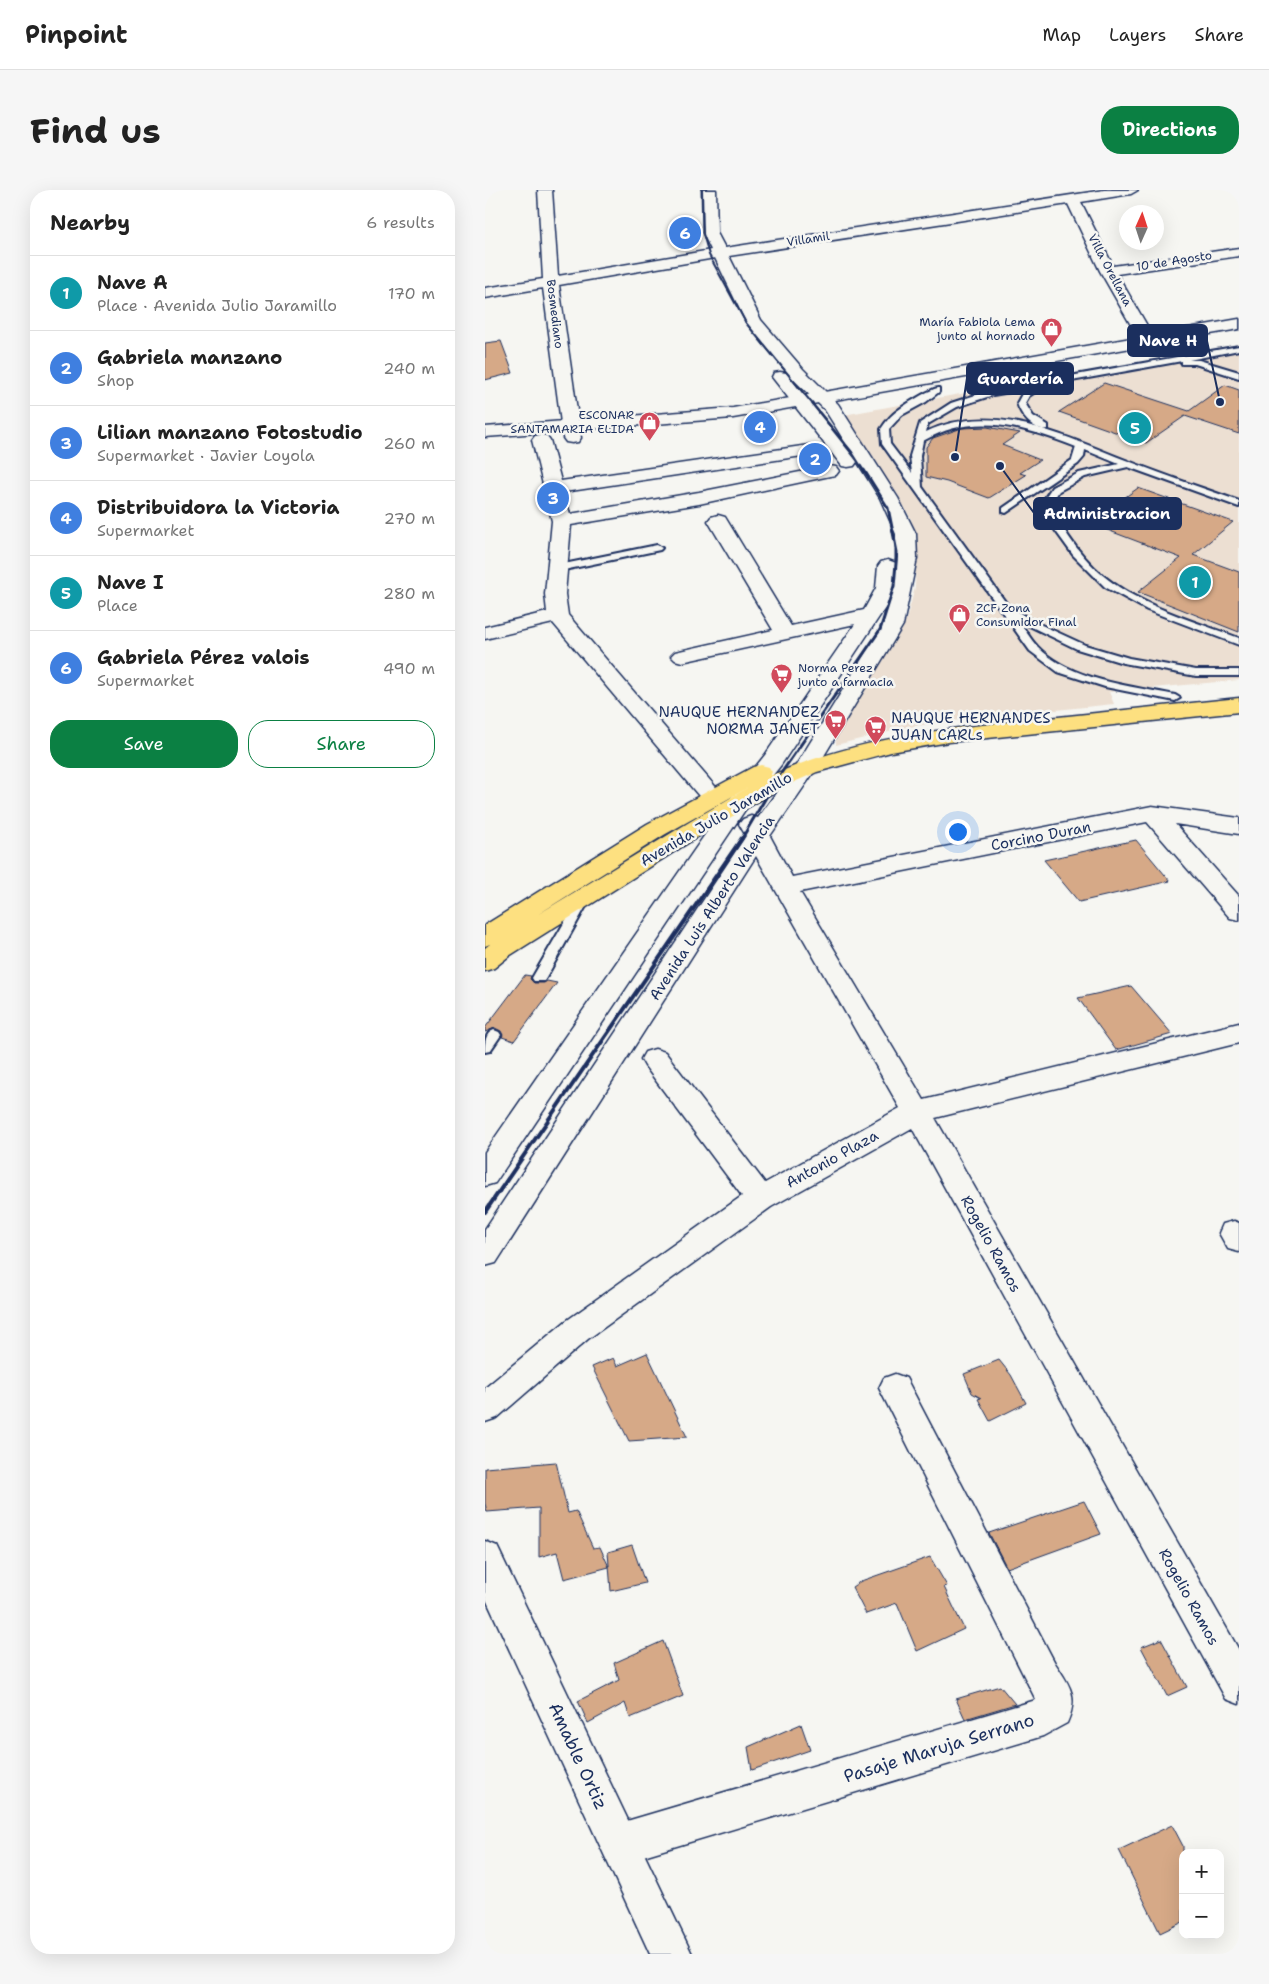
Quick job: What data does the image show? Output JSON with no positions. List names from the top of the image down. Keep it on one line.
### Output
{"streets":{"main road":["Avenida Julio Jaramillo"],"street":["Villamil","10 de Agosto","Villa Orellana","Bosmediano","Corcino Duran","Avenida Luis Alberto Valencia","Antonio Plaza","Rogelio Ramos","Pasaje Maruja Serrano","Amable Ortiz"]},"crossings":[["Villamil","Villa Orellana"],["Villamil","Bosmediano"],["Villamil","Avenida Luis Alberto Valencia"],["10 de Agosto","Villa Orellana"],["Avenida Julio Jaramillo","Avenida Luis Alberto Valencia"],["Avenida Julio Jaramillo","Rogelio Ramos"],["Corcino Duran","Rogelio Ramos"],["Avenida Luis Alberto Valencia","Rogelio Ramos"],["Antonio Plaza","Rogelio Ramos"],["Pasaje Maruja Serrano","Amable Ortiz"]],"places":{"shop":["María Fabiola Lema junto al hornado","ESCONAR SANTAMARIA ELIDA","ZCF Zona Consumidor Final"],"other":["Nave H","Guardería","Administracion"],"supermarket":["Norma Perez junto a farmacia","NAUQUE HERNANDEZ NORMA JANET","NAUQUE HERNANDES JUAN CARLs"]},"north":"top","page":{"header":"Pinpoint","nav":["Map","Layers","Share"],"buttons":["Directions",["Save","Share"]],"title":"Find us","heading":["Nearby","6 results"],"pins":["6","4","5","2","3","1"],"list":[{"mark":"1","name":"Nave A","note":"Place · Avenida Julio Jaramillo","value":"170 m"},{"mark":"2","name":"Gabriela manzano","note":"Shop","value":"240 m"},{"mark":"3","name":"Lilian manzano Fotostudio","note":"Supermarket · Javier Loyola","value":"260 m"},{"mark":"4","name":"Distribuidora la Victoria","note":"Supermarket","value":"270 m"},{"mark":"5","name":"Nave I","note":"Place","value":"280 m"},{"mark":"6","name":"Gabriela Pérez valois","note":"Supermarket","value":"490 m"}],"map_buttons":["+","−"]}}
